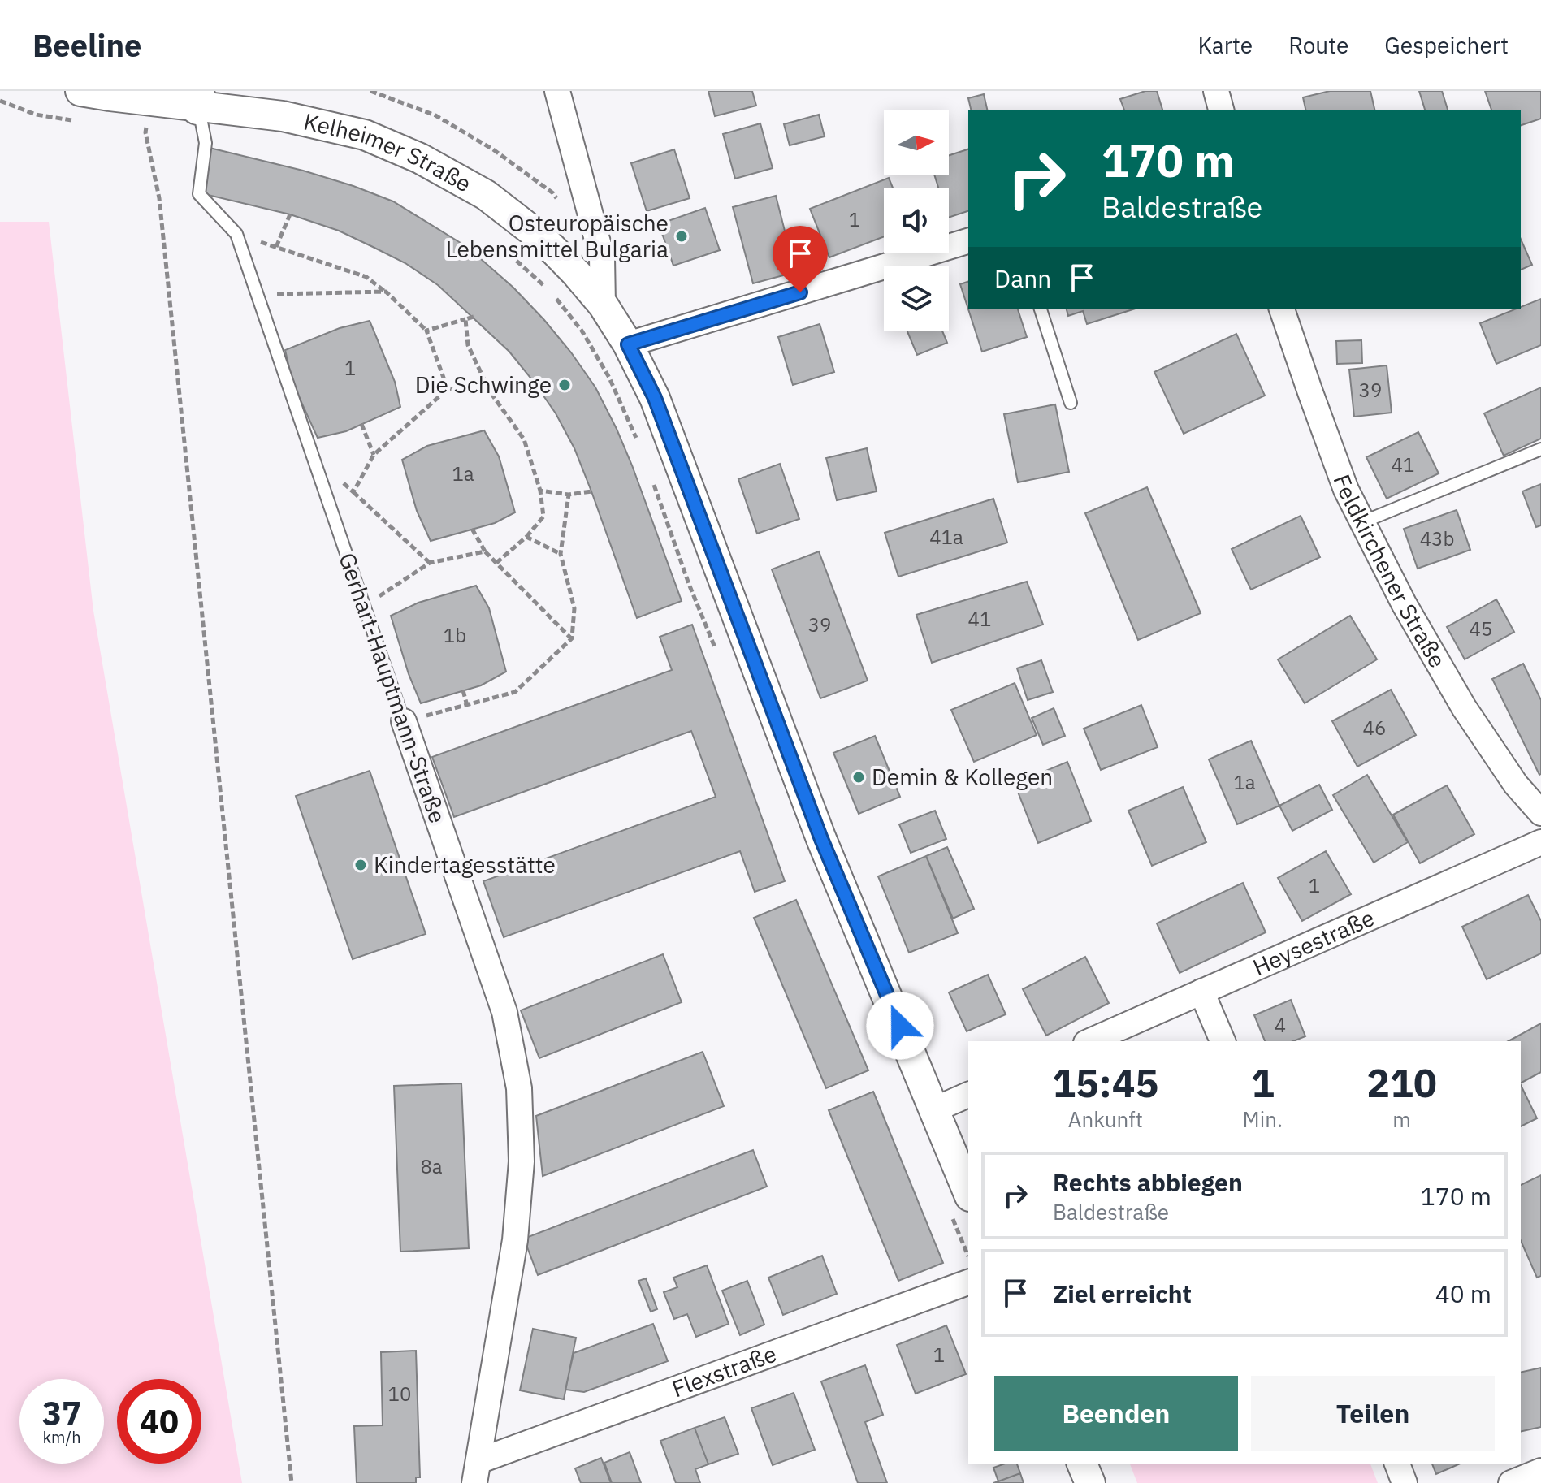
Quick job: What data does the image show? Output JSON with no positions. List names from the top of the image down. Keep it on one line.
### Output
{"streets":{"street":["Kelheimer Straße","Feldkirchener Straße","Gerhart-Hauptmann-Straße","Heysestraße","Flexstraße"]},"crossings":[["Kelheimer Straße","Gerhart-Hauptmann-Straße"],["Gerhart-Hauptmann-Straße","Flexstraße"]],"places":["Osteuropäische Lebensmittel Bulgaria","Die Schwinge","Demin & Kollegen","Kindertagesstätte"],"house_numbers":["1","1","39","41","1a","41a","43b","41","39","45","1b","46","1a","1","4","8a","1","10"],"north":"right","page":{"header":"Beeline","nav":["Karte","Route","Gespeichert"],"turn":["170 m","Baldestraße"],"then":"Dann","eta":["15:45","Ankunft","1","Min.","210","m"],"list":[{"name":"Rechts abbiegen","note":"Baldestraße","value":"170 m"},{"name":"Ziel erreicht","value":"40 m"}],"buttons":["Beenden","Teilen"],"speed":"37 km/h","limit":"40"}}
